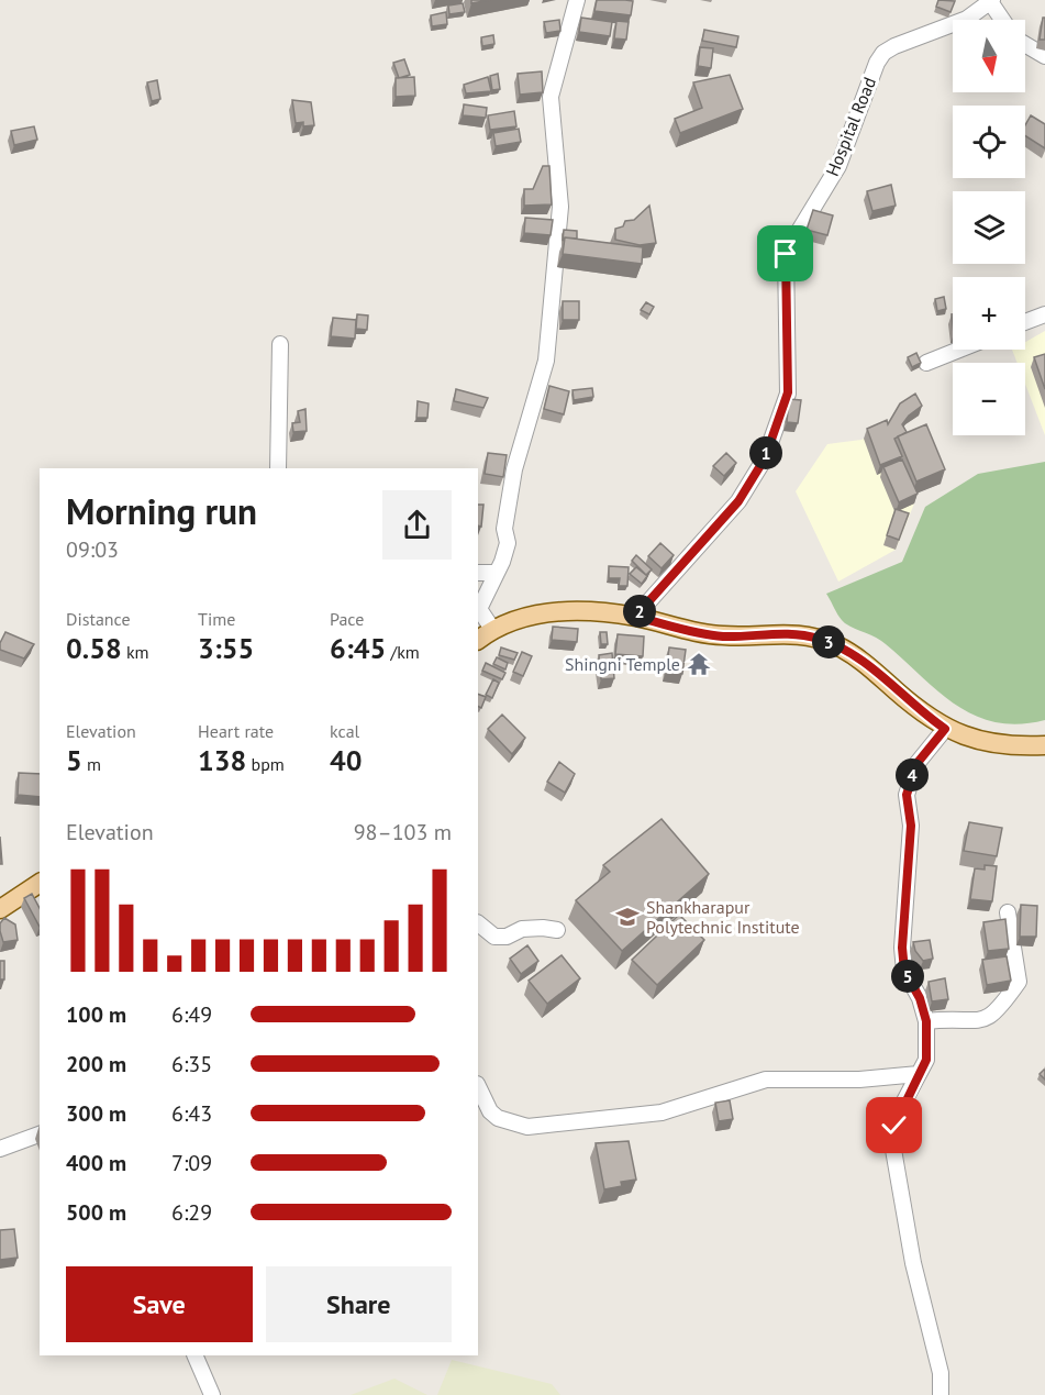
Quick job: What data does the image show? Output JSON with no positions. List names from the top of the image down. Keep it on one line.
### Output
{"streets":{"street":["Hospital Road"]},"places":{"temple":["Shingni Temple"],"school or university":["Shankharapur Polytechnic Institute"]},"north":"bottom","page":{"map_buttons":["+","−"],"pins":["1","2","3","4","5"],"heading":["Morning run","09:03"],"stats":[["Distance","0.58 km"],["Time","3:55"],["Pace","6:45 /km"],["Elevation","5 m"],["Heart rate","138 bpm"],["kcal","40"]],"chart":["Elevation","98–103 m"],"list":[{"name":"100 m","note":"6:49"},{"name":"200 m","note":"6:35"},{"name":"300 m","note":"6:43"},{"name":"400 m","note":"7:09"},{"name":"500 m","note":"6:29"}],"buttons":["Save","Share"]}}
